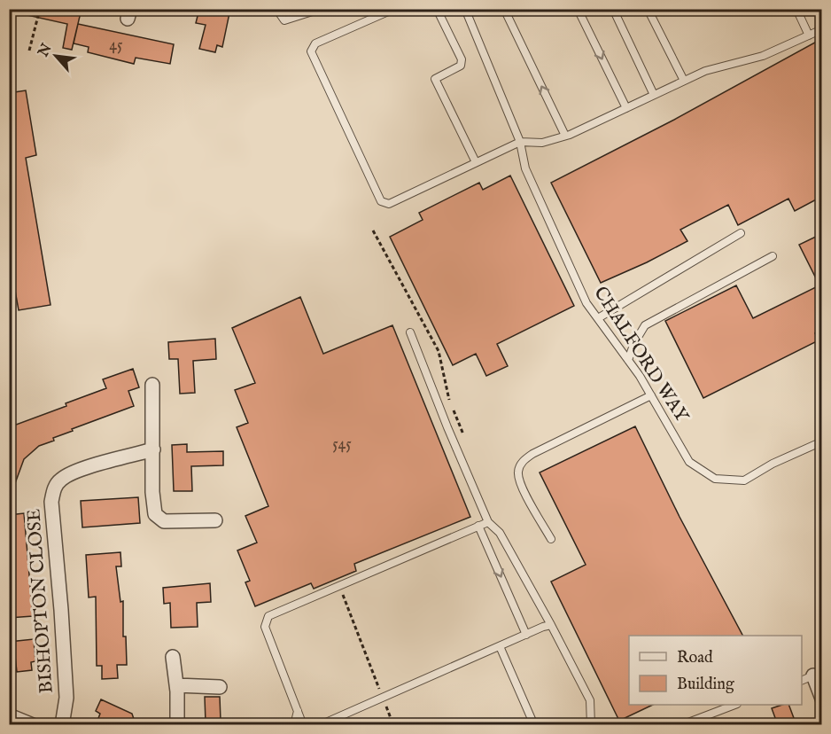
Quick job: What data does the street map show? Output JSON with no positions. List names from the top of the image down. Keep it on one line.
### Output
{"streets":{"street":["BISHOPTON CLOSE"],"lane":["CHALFORD WAY"]},"house_numbers":["45","545"],"legend":["Road","Building"],"north":"top left"}
